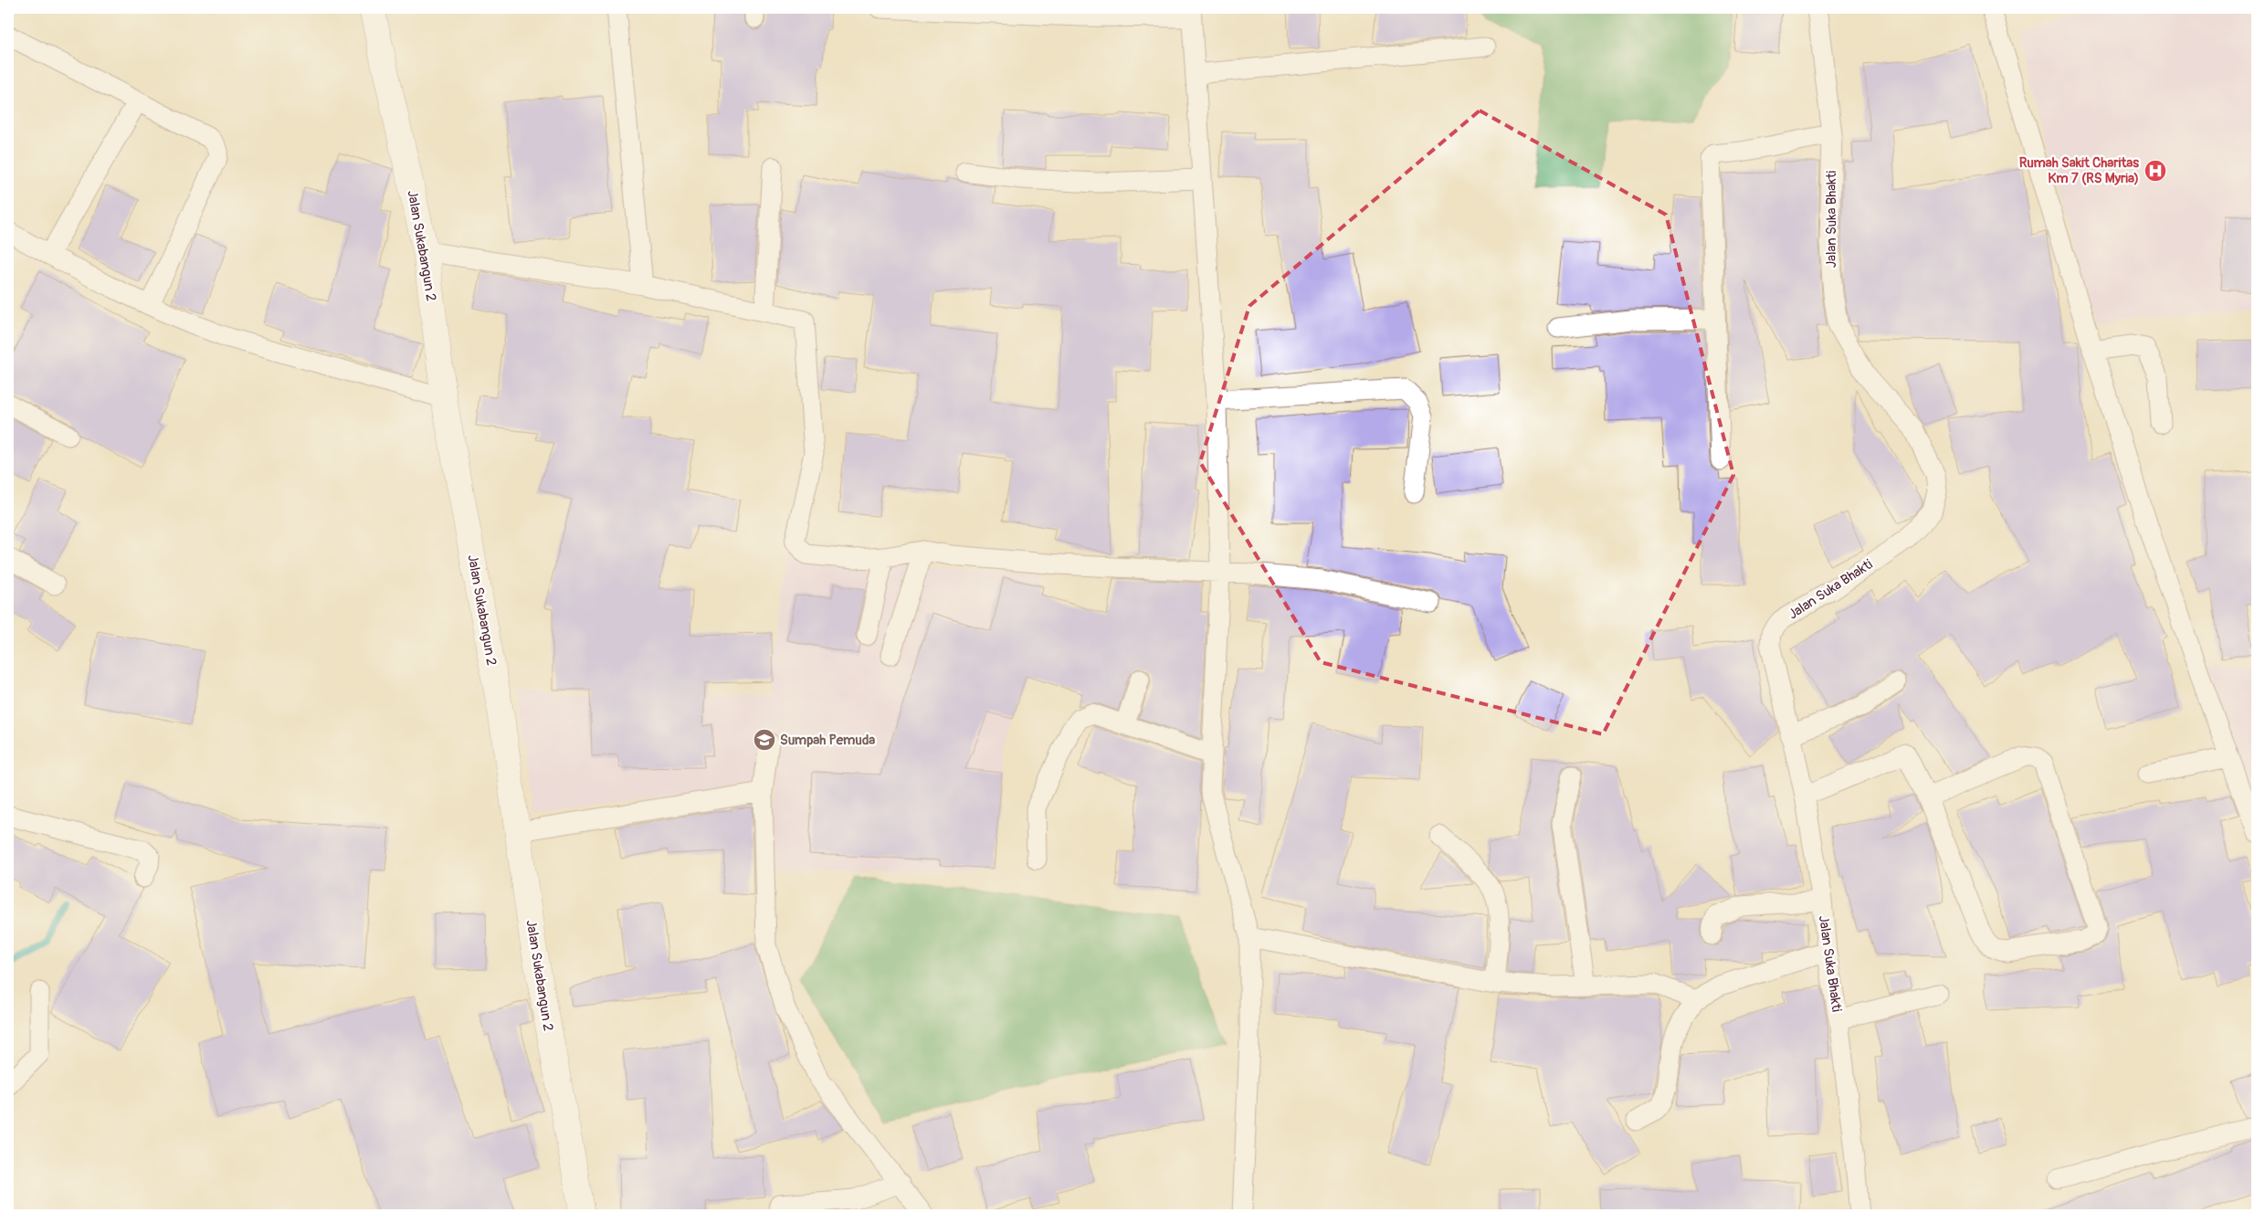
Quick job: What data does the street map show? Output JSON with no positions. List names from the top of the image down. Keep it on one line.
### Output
{"streets":{"street":["Jalan Suka Bhakti","Jalan Sukabangun 2"]},"places":{"hospital":["Rumah Sakit Charitas Km 7 (RS Myria)"],"school or university":["Sumpah Pemuda"]}}
